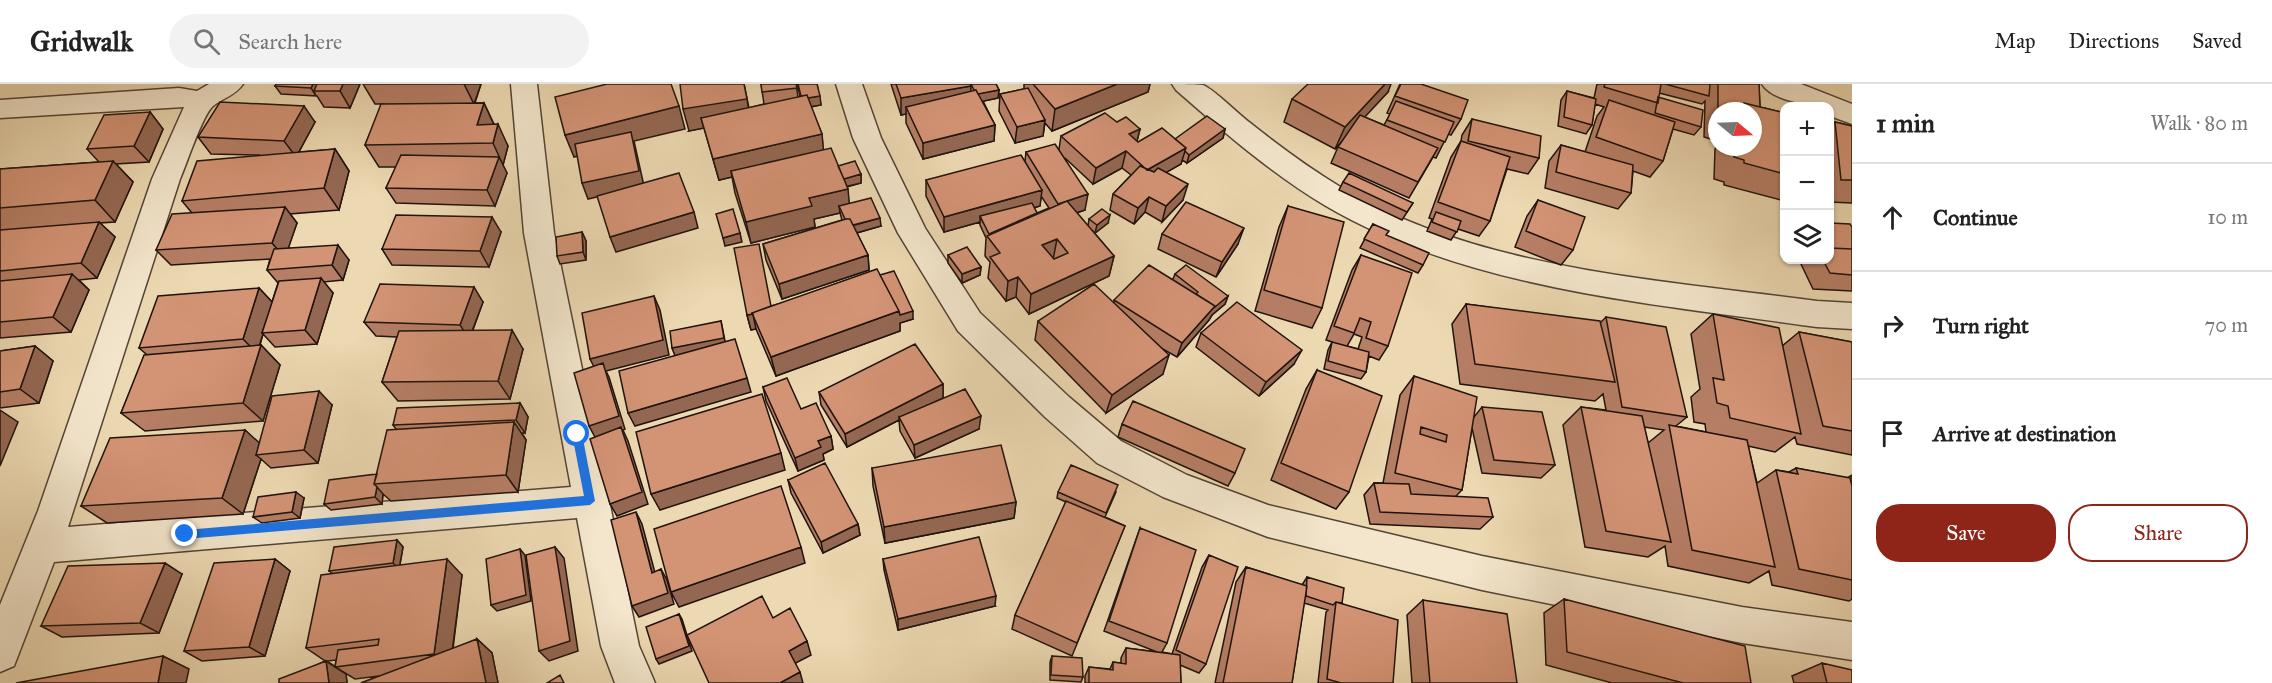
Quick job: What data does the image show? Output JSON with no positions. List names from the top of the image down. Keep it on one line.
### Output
{"north":"right","page":{"header":"Gridwalk","search":"Search here","nav":["Map","Directions","Saved"],"heading":["1 min","Walk · 80 m"],"map_buttons":["+","−"],"list":[["Continue","10 m"],["Turn right","70 m"],"Arrive at destination"],"buttons":["Save","Share"]}}
